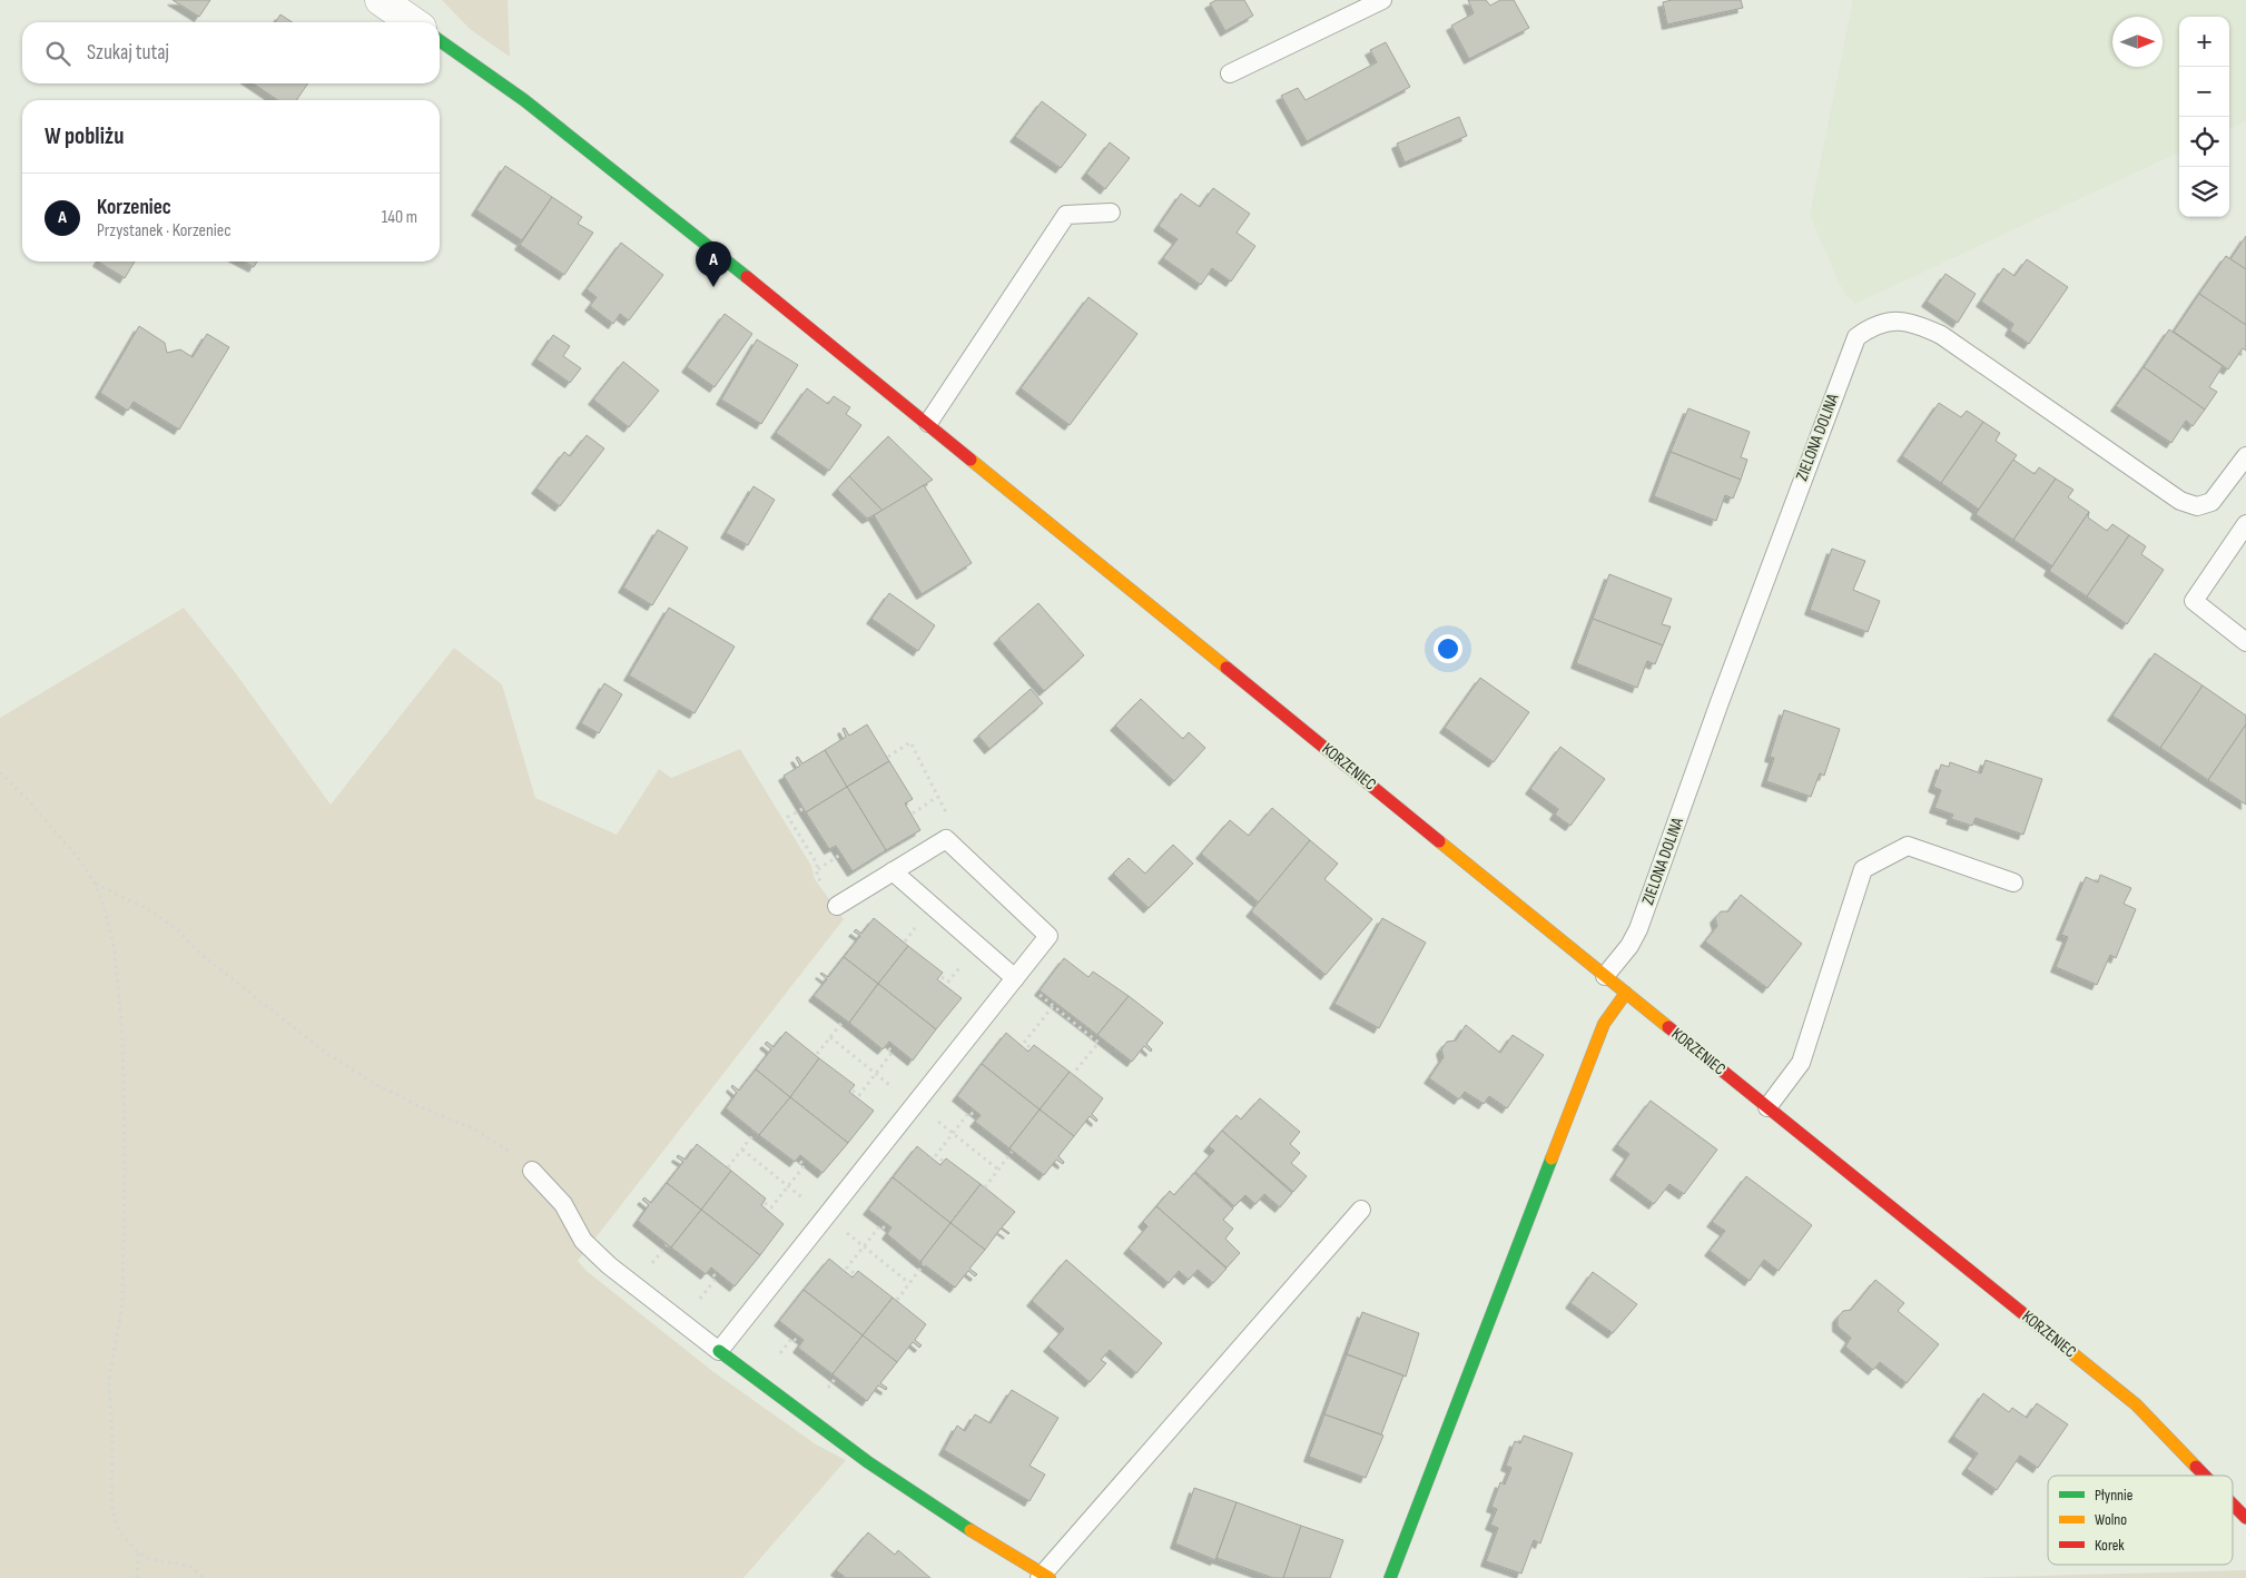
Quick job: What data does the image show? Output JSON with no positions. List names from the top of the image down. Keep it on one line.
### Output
{"streets":{"street":["KORZENIEC"],"lane":["ZIELONA DOLINA"]},"crossings":[["ZIELONA DOLINA","KORZENIEC"]],"legend":["Płynnie","Wolno","Korek"],"north":"right","page":{"map_buttons":["+","−"],"search":"Szukaj tutaj","heading":"W pobliżu","list":[{"mark":"A","name":"Korzeniec","note":"Przystanek · Korzeniec","value":"140 m"}],"pins":"A"}}
